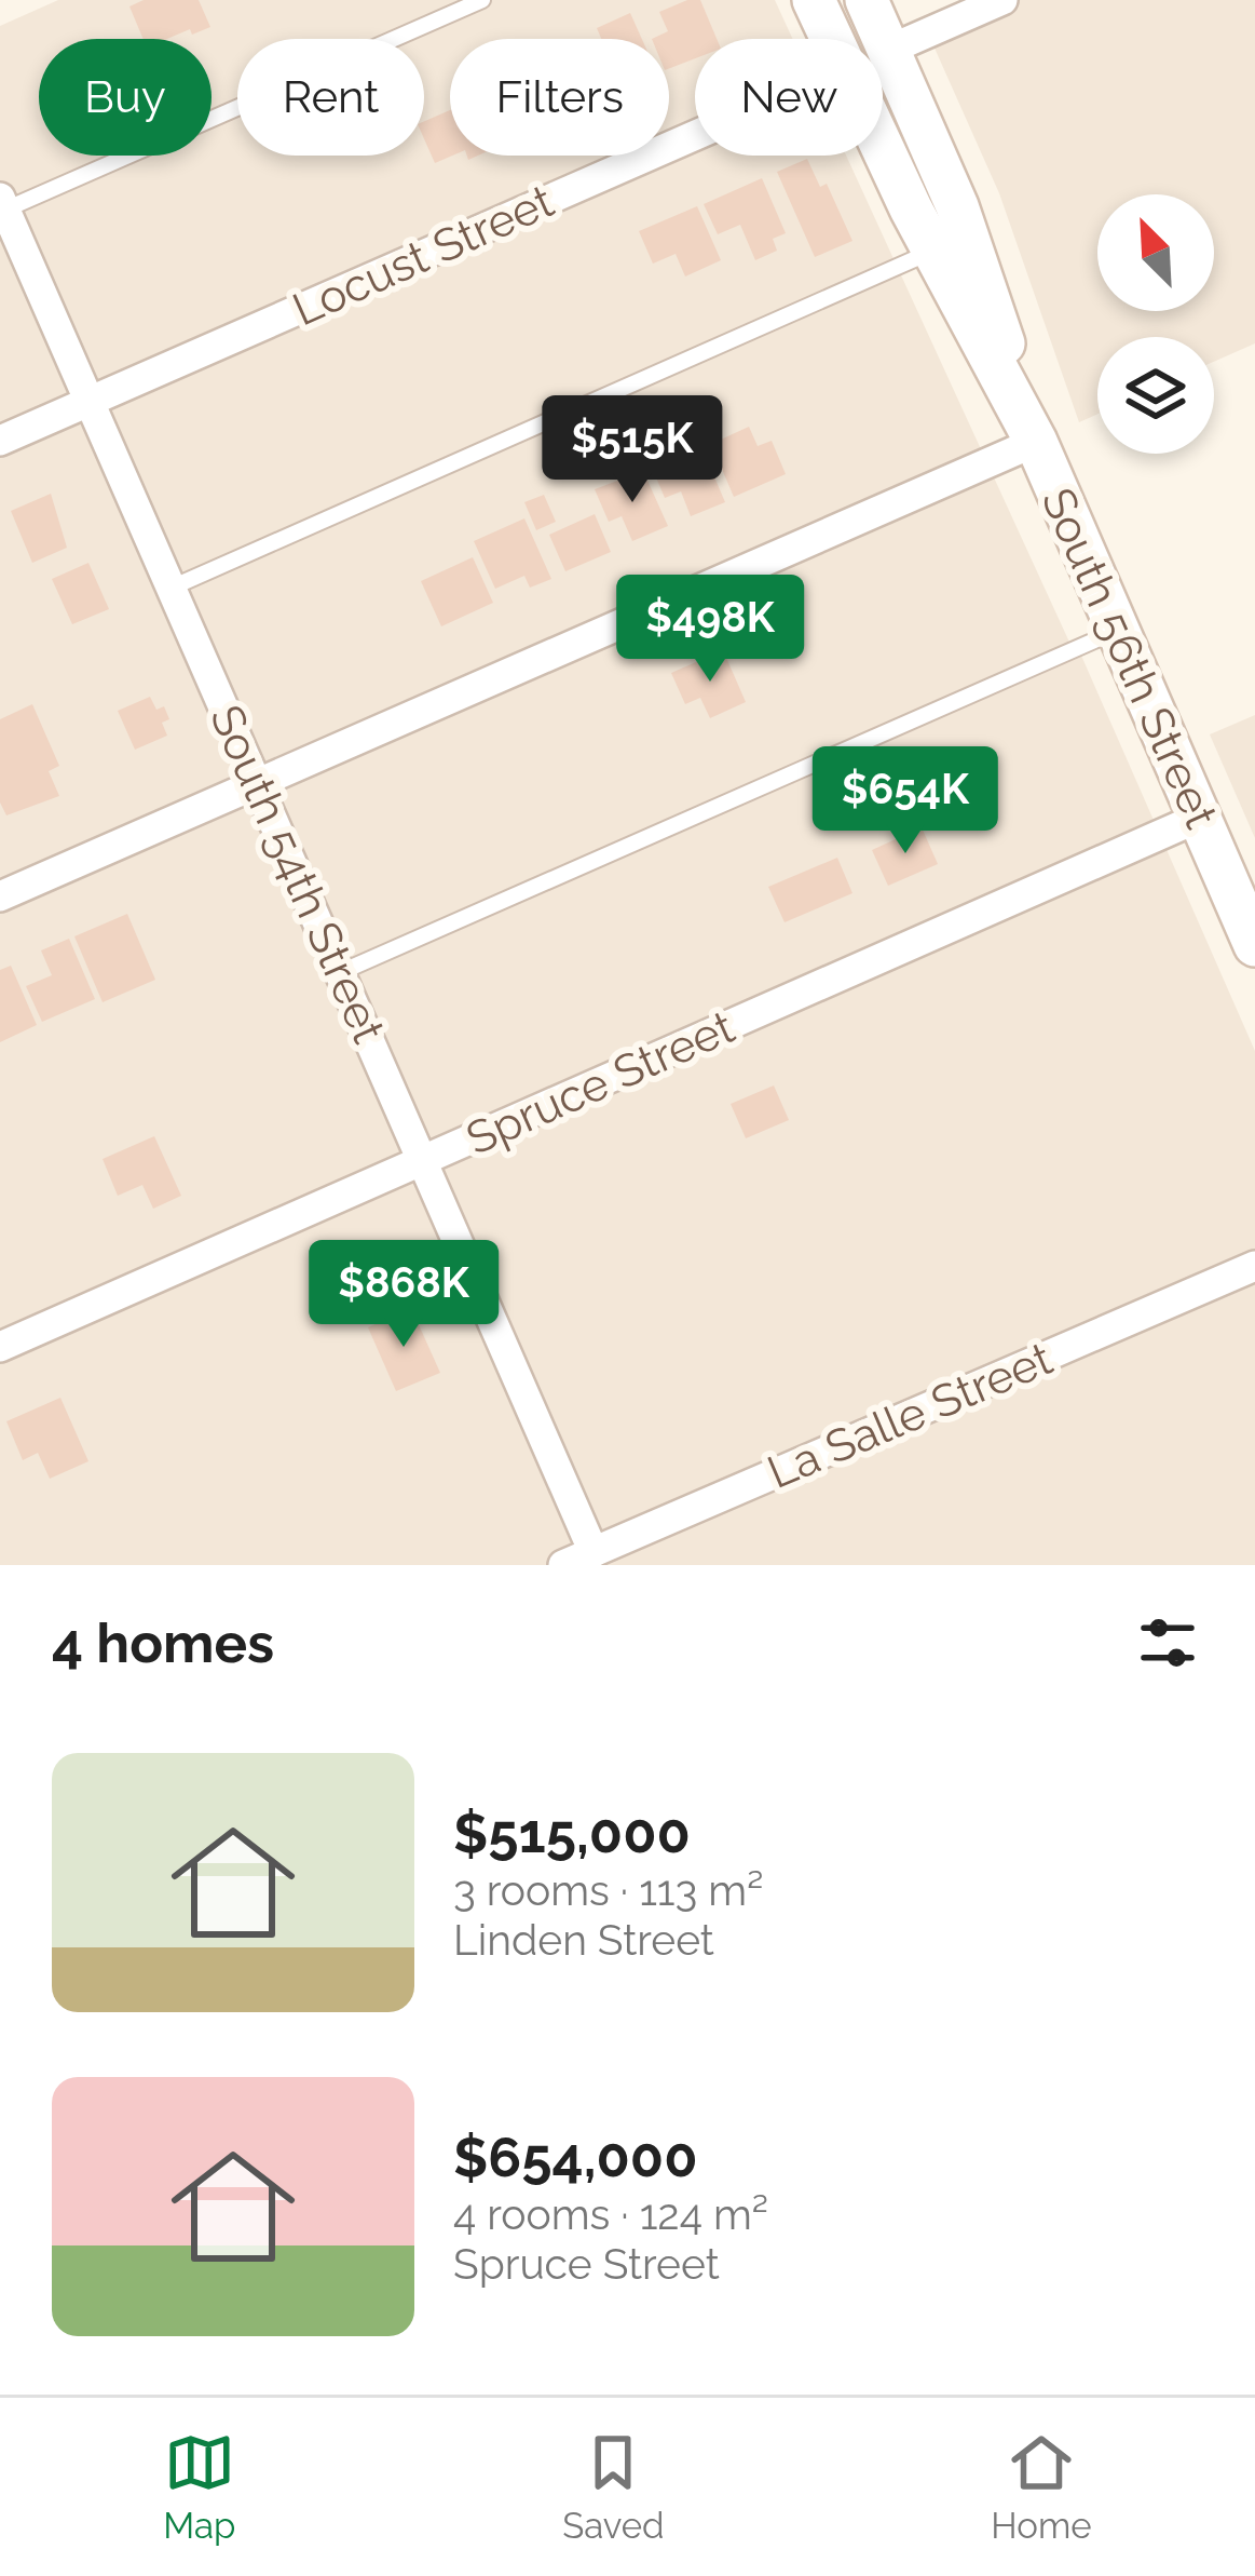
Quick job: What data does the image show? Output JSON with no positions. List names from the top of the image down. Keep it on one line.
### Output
{"streets":{"main road":["South 56th Street"],"street":["Locust Street","South 54th Street","Spruce Street","La Salle Street"]},"crossings":[["Locust Street","South 54th Street"],["South 56th Street","Spruce Street"],["South 54th Street","Spruce Street"],["South 54th Street","La Salle Street"]],"north":"top left","page":{"chip":["Buy","Rent","Filters","New"],"price":["$515K","$498K","$654K","$868K"],"heading":"4 homes","list":[{"name":"$515,000","note":"3 rooms · 113 m² · Linden Street"},{"name":"$654,000","note":"4 rooms · 124 m² · Spruce Street"}],"tabs":["Map","Saved","Home"]}}
